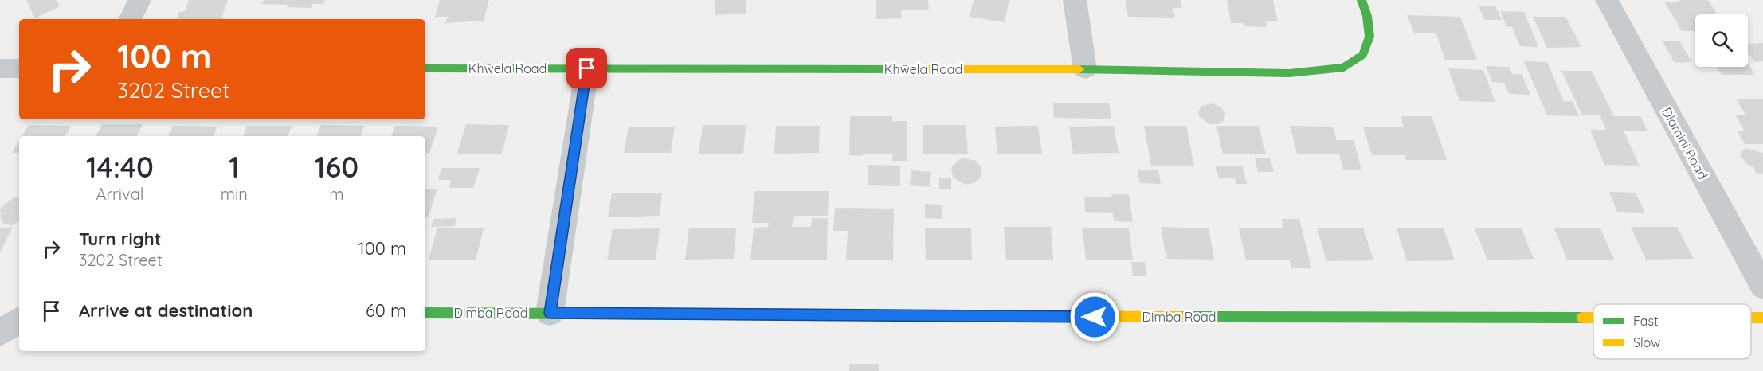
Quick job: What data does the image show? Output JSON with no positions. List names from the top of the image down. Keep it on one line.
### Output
{"streets":{"street":["Khwela Road","Dlamini Road","Dimba Road"]},"legend":["Fast","Slow"],"page":{"turn":["100 m","3202 Street"],"eta":["14:40","Arrival","1","min","160","m"],"list":[{"name":"Turn right","note":"3202 Street","value":"100 m"},{"name":"Arrive at destination","value":"60 m"}]}}
